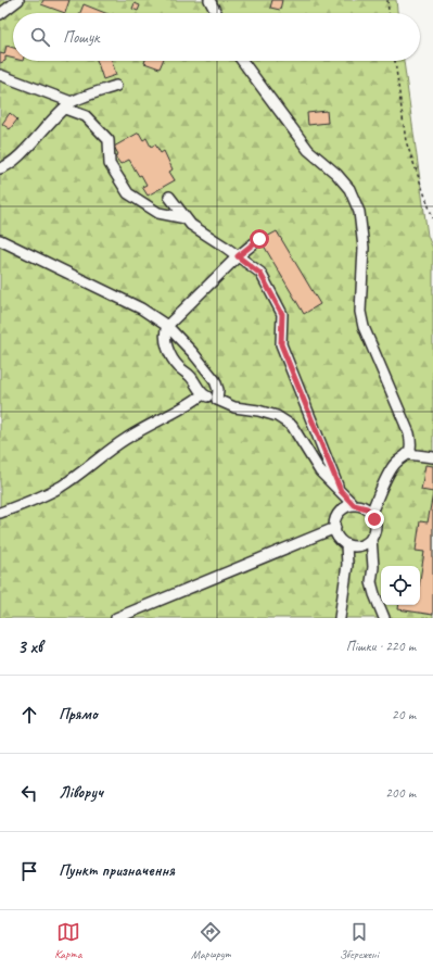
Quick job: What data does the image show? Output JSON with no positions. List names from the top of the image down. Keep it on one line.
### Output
{"page":{"search":"Пошук","heading":["3 хв","Пішки · 220 m"],"list":[["Прямо","20 m"],["Ліворуч","200 m"],"Пункт призначення"],"nav":["Карта","Маршрут","Збережені"]}}
